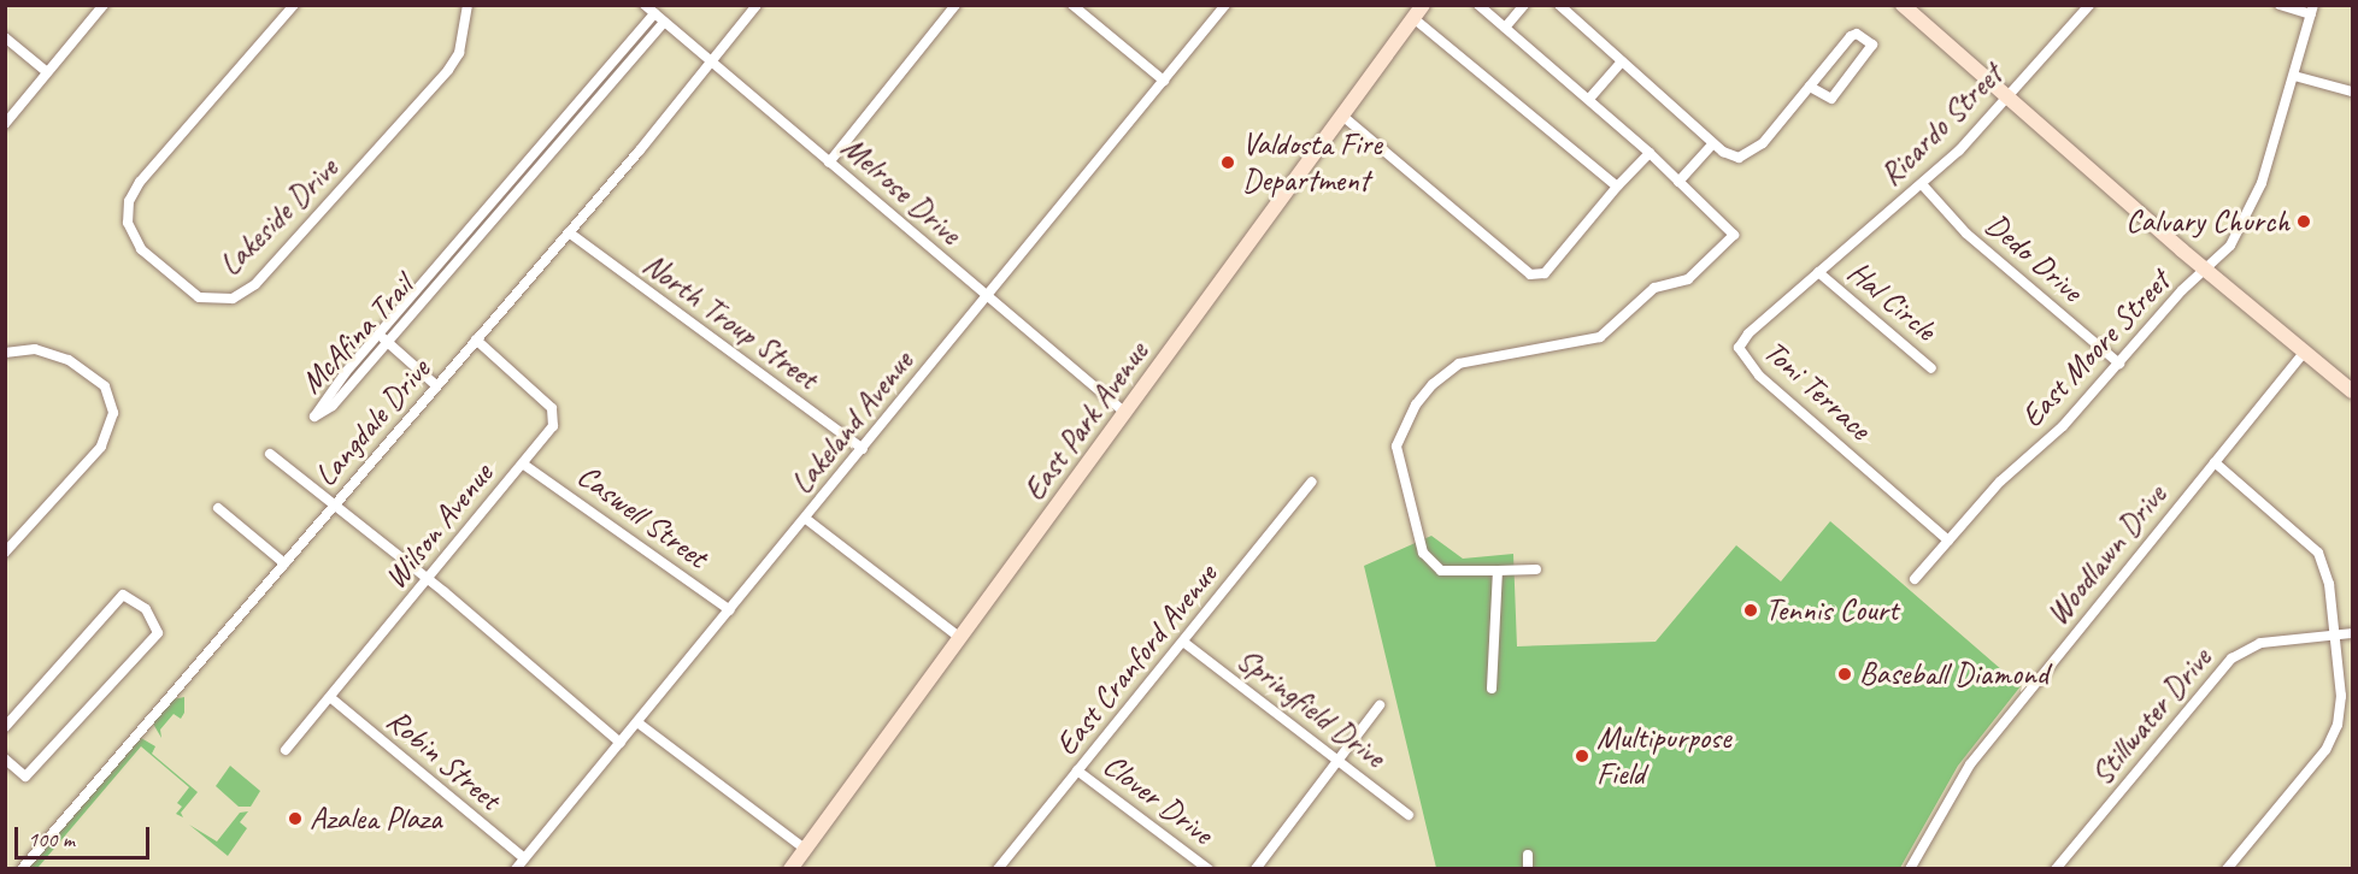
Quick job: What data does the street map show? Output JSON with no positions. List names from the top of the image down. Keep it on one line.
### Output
{"streets":{"main road":["East Park Avenue"],"street":["Ricardo Street","Melrose Drive","Lakeside Drive","Dedo Drive","Hal Circle","North Troup Street","McAfina Trail","East Moore Street","Toni Terrace","Langdale Drive","Lakeland Avenue","Caswell Street","Wilson Avenue","Woodlawn Drive","East Cranford Avenue","Springfield Drive","Stillwater Drive","Robin Street","Clover Drive"]},"crossings":[["Ricardo Street","Dedo Drive"],["Ricardo Street","Hal Circle"],["Ricardo Street","Toni Terrace"],["Melrose Drive","McAfina Trail"],["Melrose Drive","East Park Avenue"],["Melrose Drive","Langdale Drive"],["Melrose Drive","Lakeland Avenue"],["Dedo Drive","East Moore Street"],["Hal Circle","Toni Terrace"],["North Troup Street","Langdale Drive"],["North Troup Street","Lakeland Avenue"],["East Moore Street","Toni Terrace"],["Langdale Drive","Wilson Avenue"],["Lakeland Avenue","Caswell Street"],["Lakeland Avenue","Robin Street"],["Caswell Street","Wilson Avenue"],["Wilson Avenue","Robin Street"],["East Cranford Avenue","Springfield Drive"],["East Cranford Avenue","Clover Drive"]],"places":["Valdosta Fire Department","Calvary Church","Tennis Court","Baseball Diamond","Multipurpose Field","Azalea Plaza"],"scale_bar":"100 m"}
